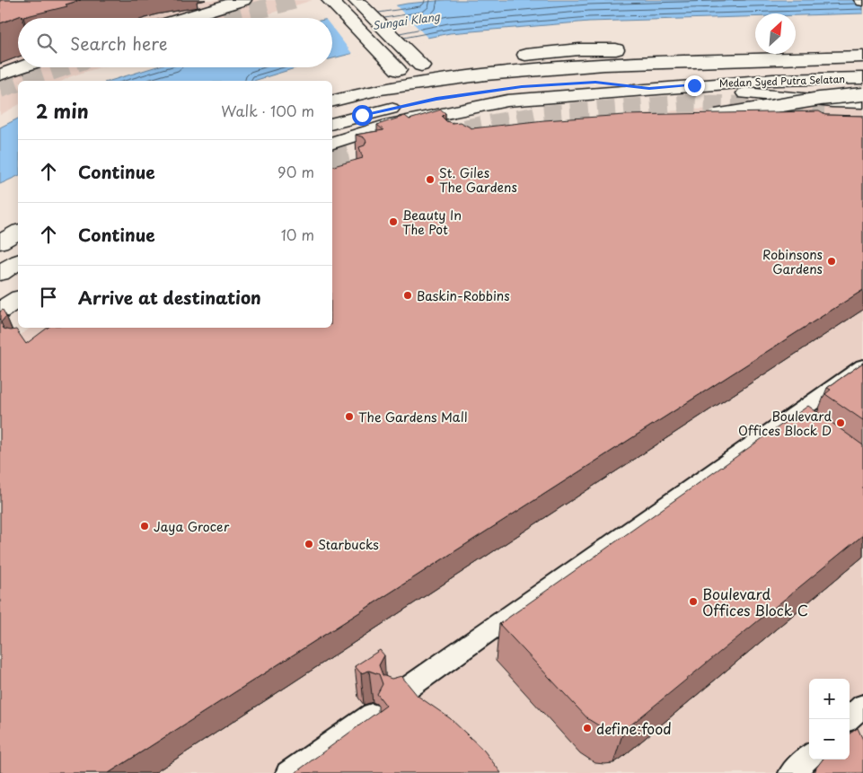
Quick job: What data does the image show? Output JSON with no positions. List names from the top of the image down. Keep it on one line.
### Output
{"streets":{"main road":["Medan Syed Putra Selatan"]},"water":["Sungai Klang"],"places":["St. Giles The Gardens","Beauty In The Pot","Robinsons Gardens","Baskin-Robbins","The Gardens Mall","Boulevard Offices Block D","Jaya Grocer","Starbucks","Boulevard Offices Block C","define:food"],"north":"top right","page":{"search":"Search here","heading":["2 min","Walk · 100 m"],"list":[["Continue","90 m"],["Continue","10 m"],"Arrive at destination"],"map_buttons":["+","−"]}}
